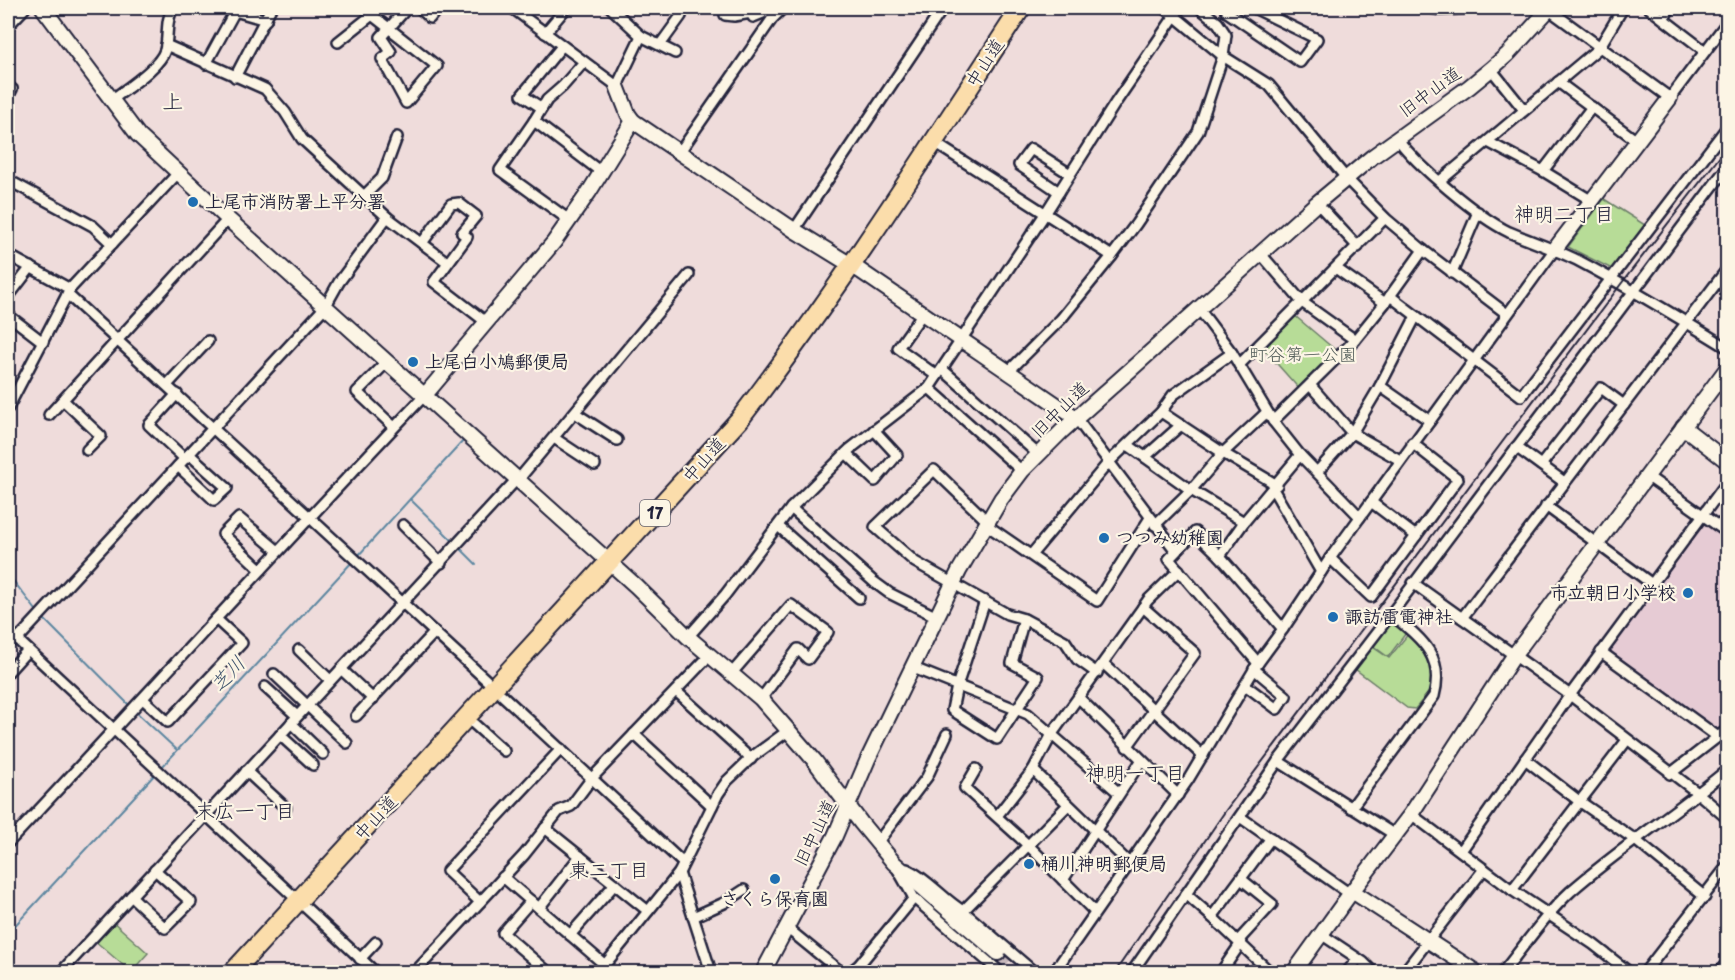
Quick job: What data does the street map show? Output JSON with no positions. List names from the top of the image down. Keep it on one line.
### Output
{"streets":{"highway":["中山道","17"],"street":["旧中山道"]},"districts":["上","神明二丁目","神明一丁目","末広一丁目","東二丁目"],"water":["芝川"],"parks":["町谷第一公園"],"places":["上尾市消防署上平分署","上尾白小鳩郵便局","つつみ幼稚園","市立朝日小学校","諏訪雷電神社","桶川神明郵便局","さくら保育園"]}
